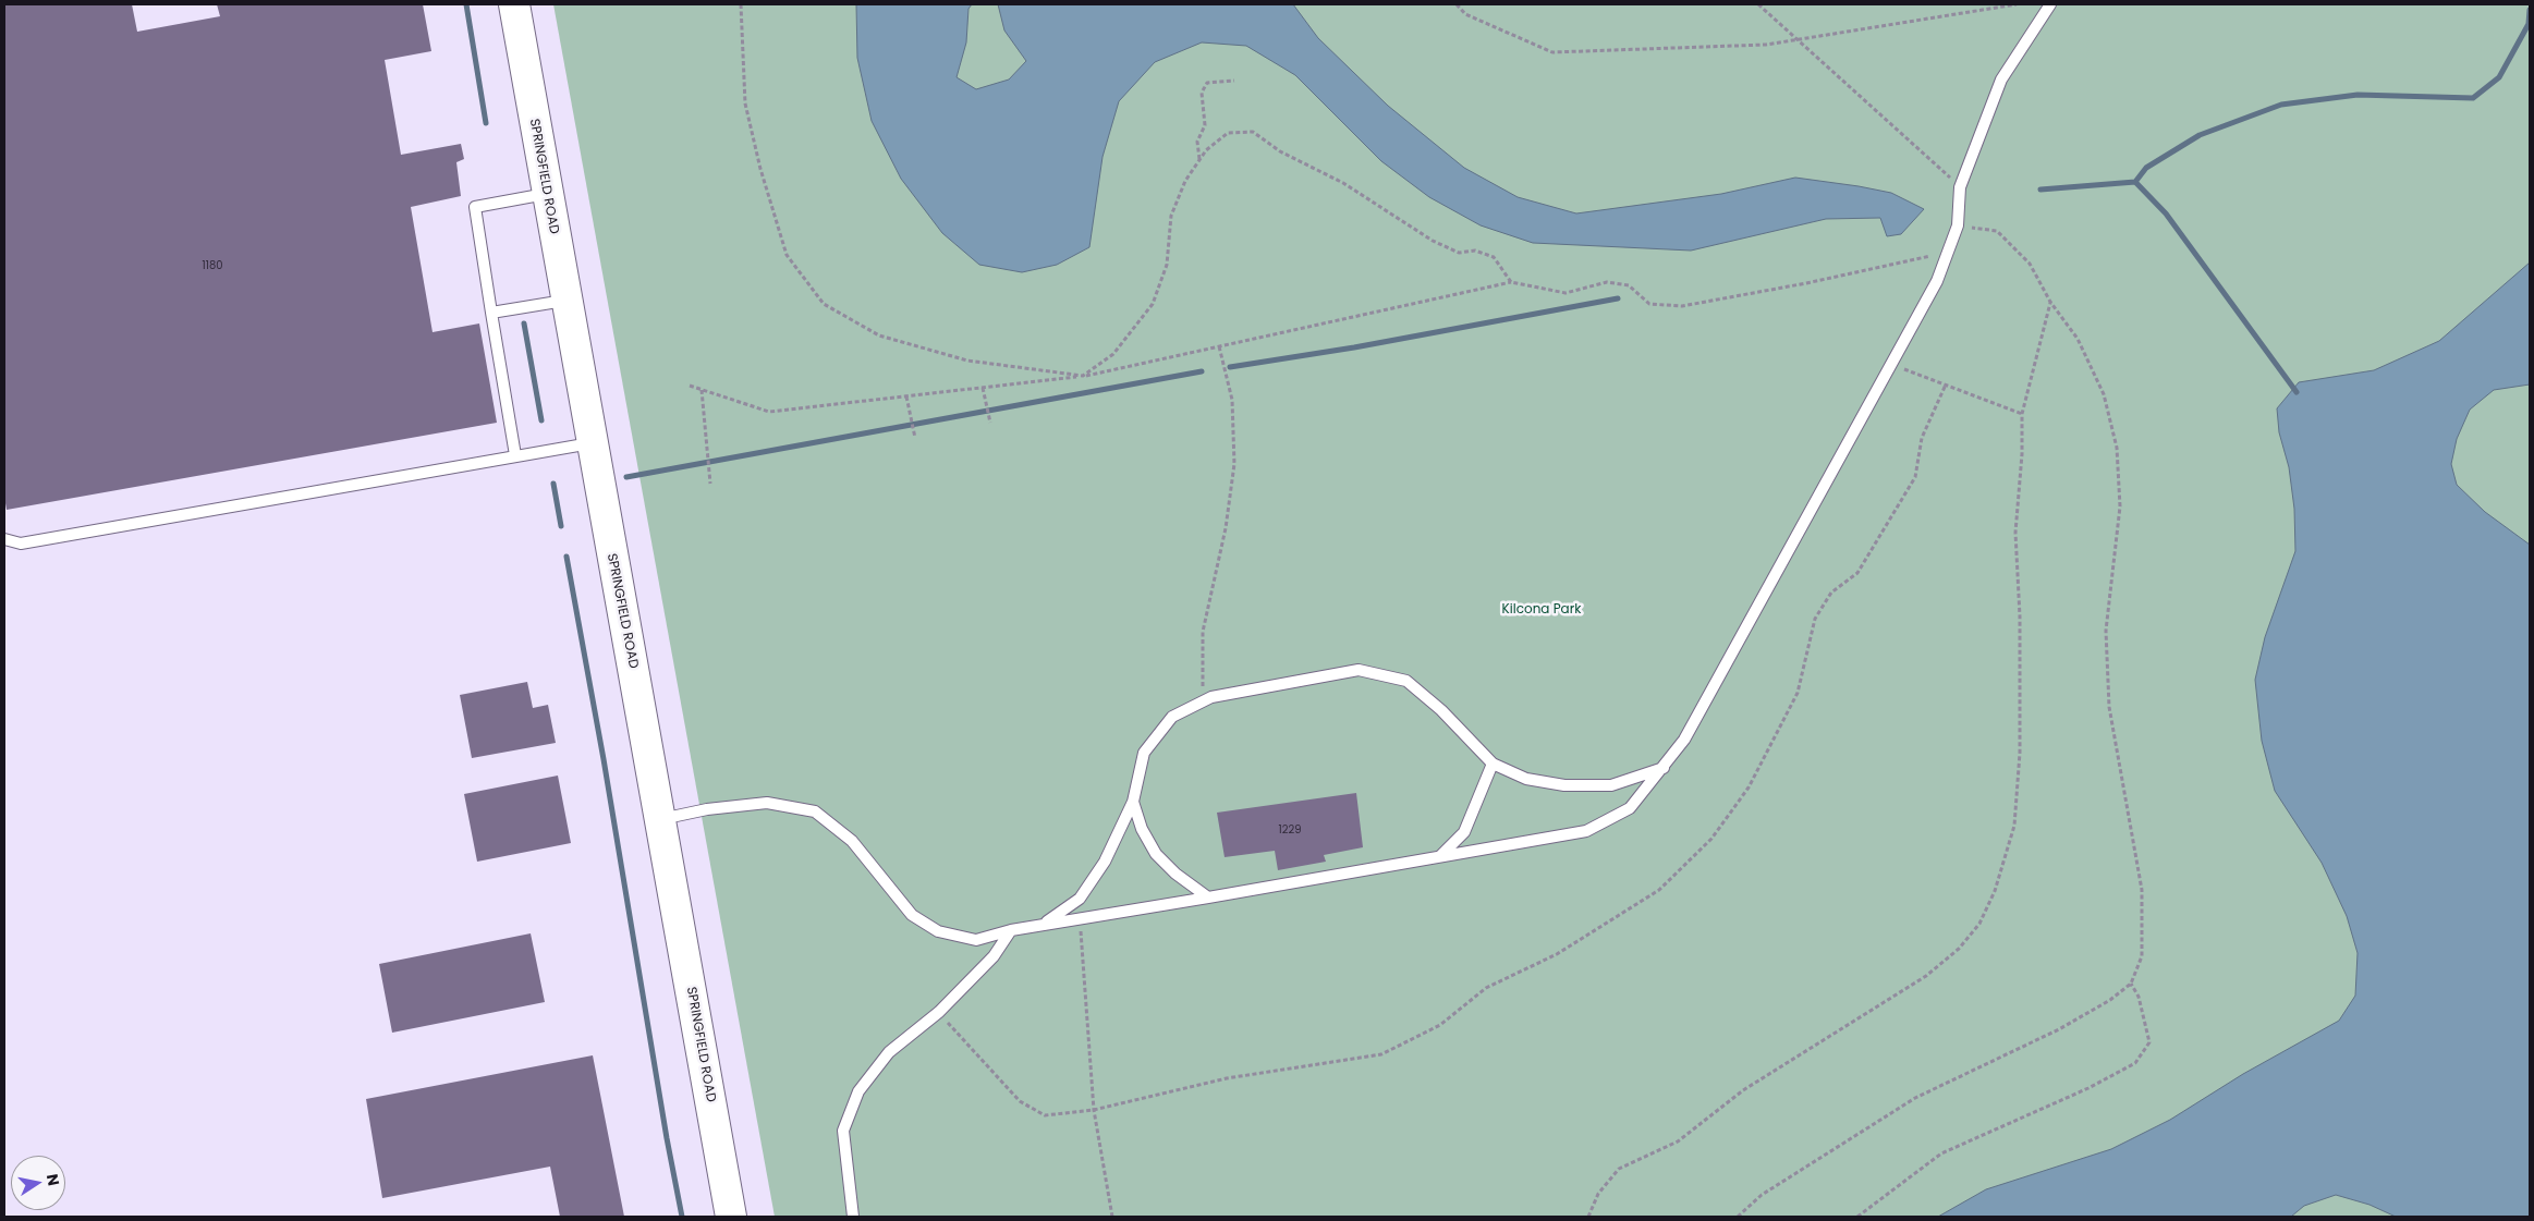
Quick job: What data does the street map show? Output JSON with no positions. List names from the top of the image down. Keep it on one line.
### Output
{"streets":{"street":["SPRINGFIELD ROAD"]},"parks":["Kilcona Park"],"house_numbers":["1180","1229"],"north":"right"}
